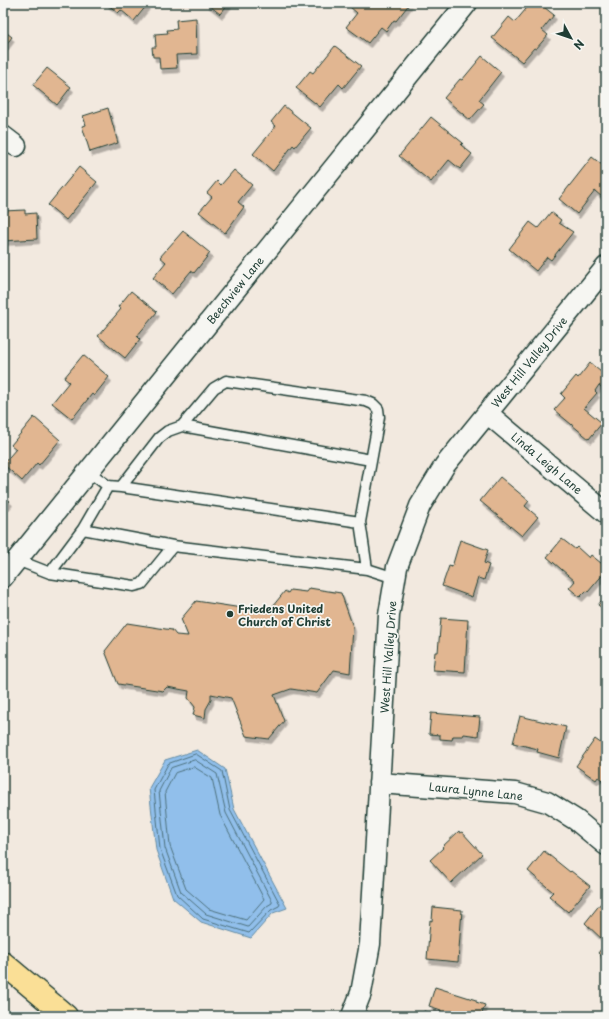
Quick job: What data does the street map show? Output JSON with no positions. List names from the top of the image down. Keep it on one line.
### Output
{"streets":{"street":["Beechview Lane","West Hill Valley Drive","Linda Leigh Lane","Laura Lynne Lane"]},"crossings":[["West Hill Valley Drive","Linda Leigh Lane"],["West Hill Valley Drive","Laura Lynne Lane"]],"places":["Friedens United Church of Christ"],"north":"bottom right"}
